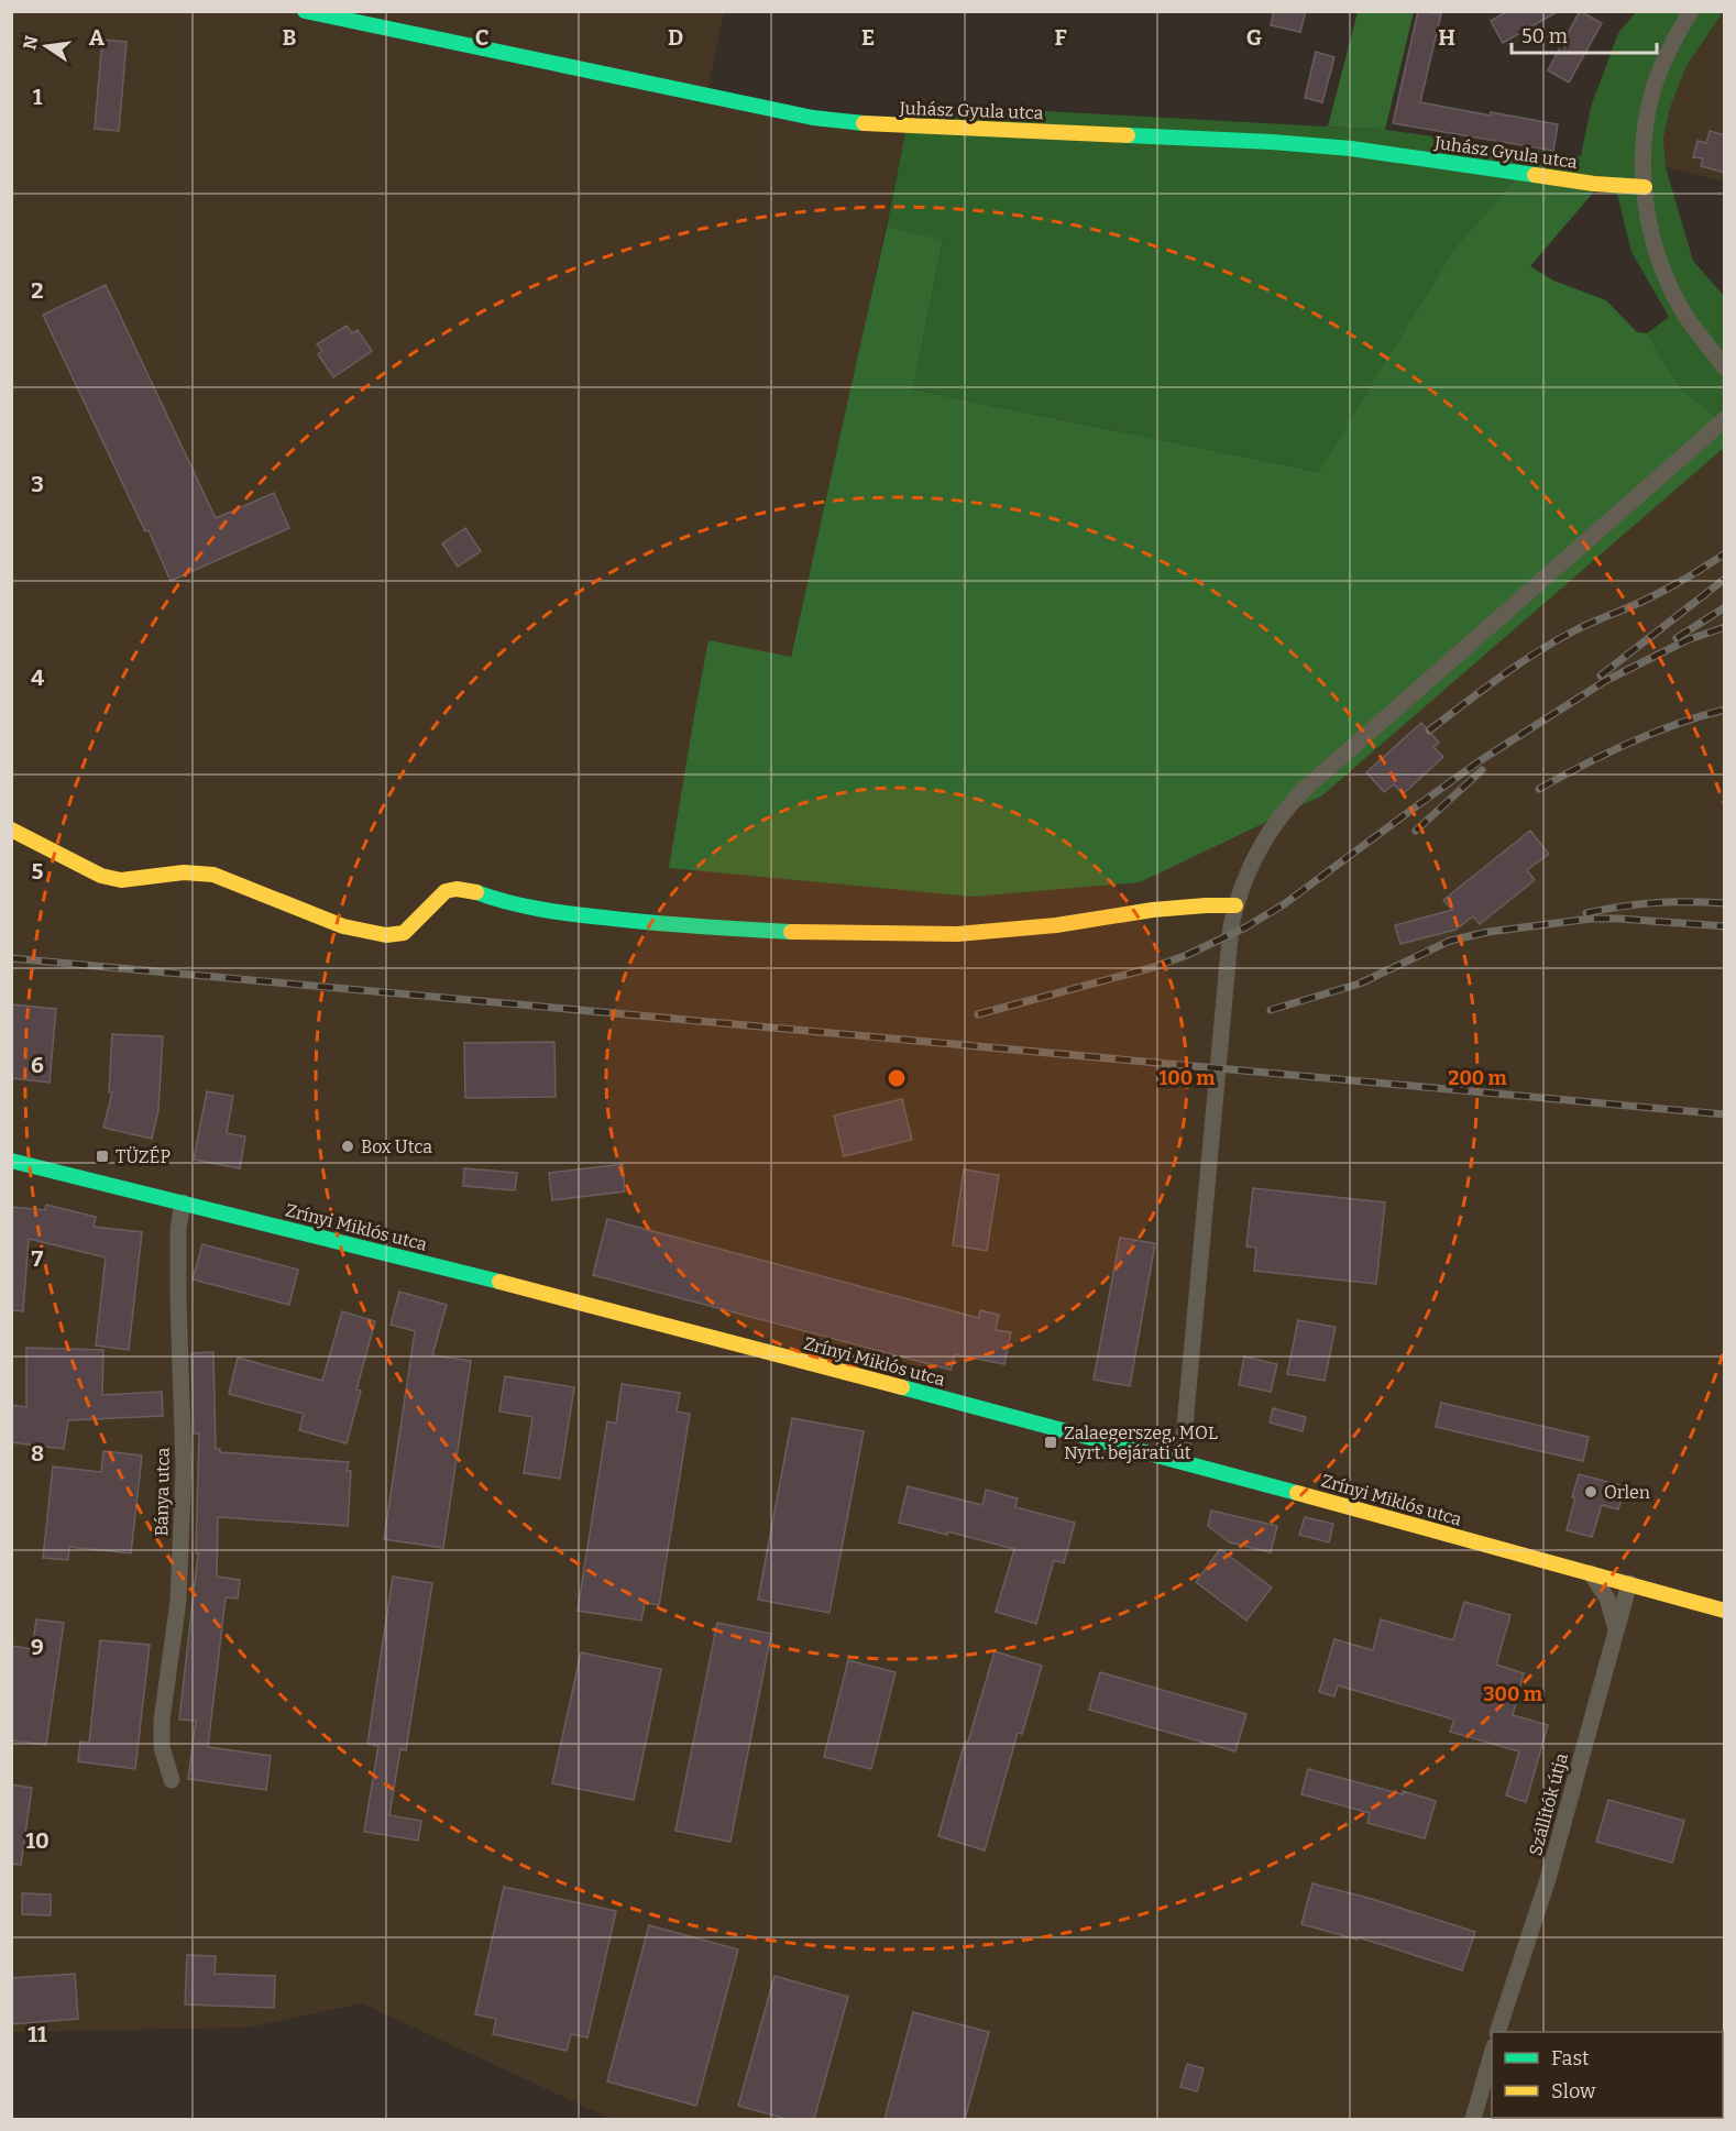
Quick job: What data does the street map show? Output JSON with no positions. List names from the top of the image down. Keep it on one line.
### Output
{"streets":{"street":["Juhász Gyula utca","Zrínyi Miklós utca","Bánya utca","Szállítók útja"]},"crossings":[["Zrínyi Miklós utca","Bánya utca"],["Zrínyi Miklós utca","Szállítók útja"]],"places":{"other":["Box Utca","Orlen"],"transit":["TÜZÉP","Zalaegerszeg, MOL Nyrt. bejárati út"]},"legend":["Fast","Slow"],"scale_bar":"50 m","north":"left","grid":{"columns":["A","B","C","D","E","F","G","H"],"rows":["1","2","3","4","5","6","7","8","9","10","11"]},"rings":["100 m","200 m","300 m"]}
